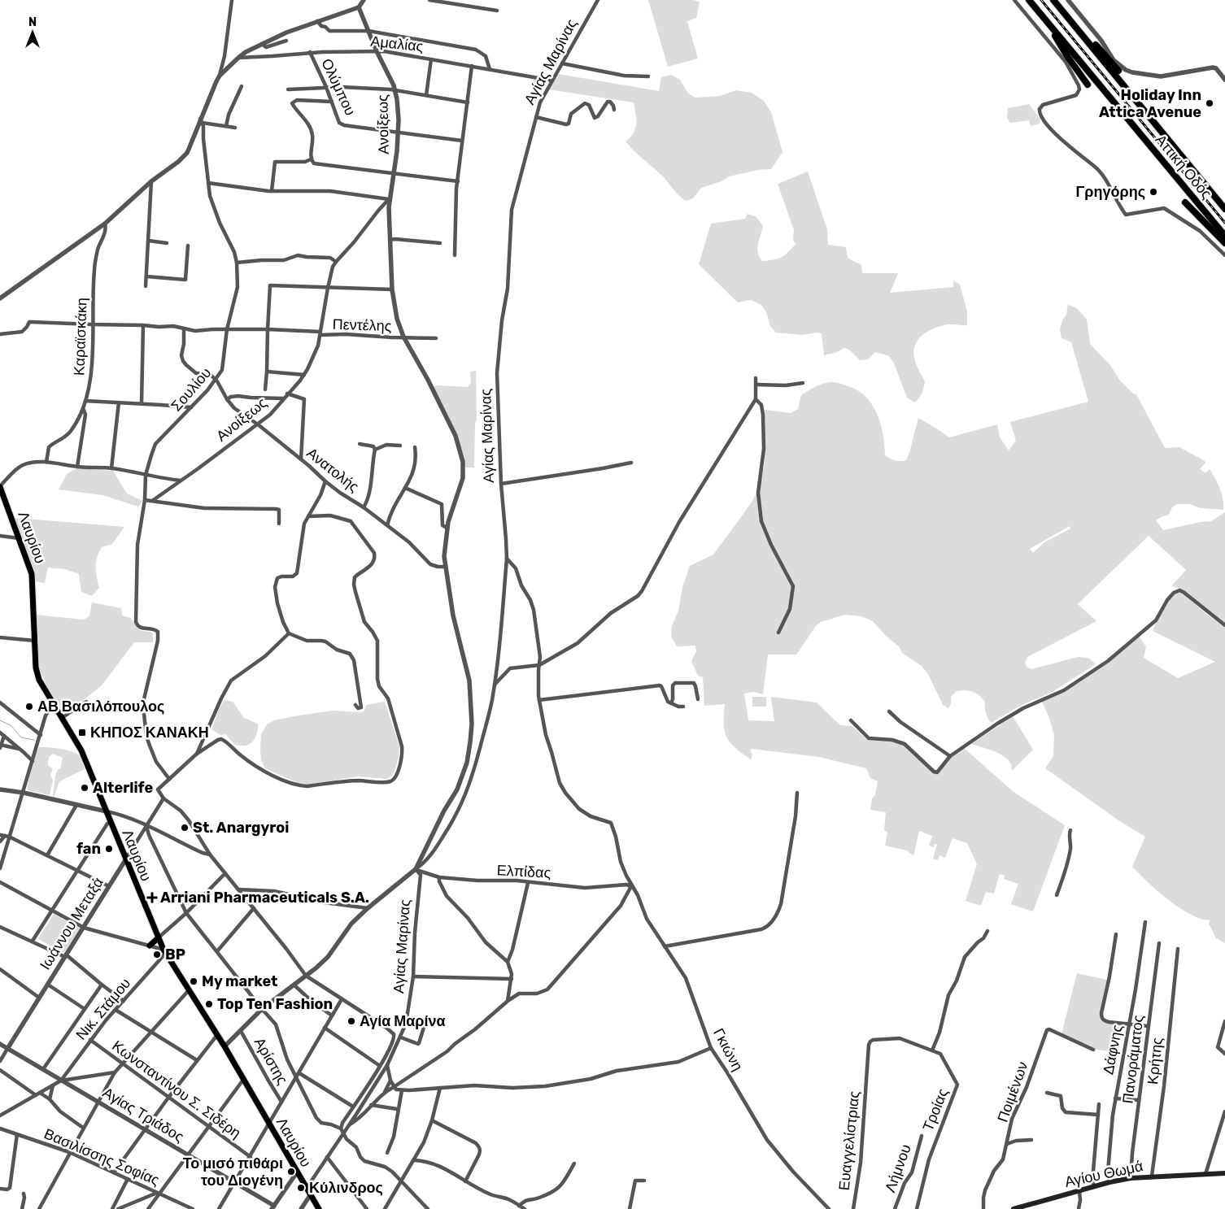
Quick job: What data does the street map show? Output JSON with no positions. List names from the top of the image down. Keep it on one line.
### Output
{"streets":{"highway":["Αττική Οδός"],"main road":["Λαυρίου","Αγίου Θωμά"],"street":["Αμαλίας","Αγίας Μαρίνας","Ολύμπου","Ανοίξεως","Πεντέλης","Καραϊσκάκη","Σουλίου","Ανατολής","Ελπίδας","Ιωάννου Μεταξά","Νικ. Στάμου","Γκιώνη","Δάφνης","Πανοράματος","Αρίστης","Κρήτης","Κωνσταντίνου Σ. Σιδέρη","Ποιμένων","Τροίας","Αγίας Τριάδος","Ευαγγελίστριας","Βασιλίσσης Σοφίας","Λήμνου"]},"crossings":[["Αμαλίας","Αγίας Μαρίνας"],["Αμαλίας","Ολύμπου"],["Αμαλίας","Ανοίξεως"],["Αγίας Μαρίνας","Ανοίξεως"],["Αγίας Μαρίνας","Λαυρίου"],["Αγίας Μαρίνας","Ελπίδας"],["Αγίας Μαρίνας","Γκιώνη"],["Αγίας Μαρίνας","Αρίστης"],["Ολύμπου","Ανοίξεως"],["Ανοίξεως","Πεντέλης"],["Ανοίξεως","Ανατολής"],["Ανοίξεως","Ελπίδας"],["Πεντέλης","Καραϊσκάκη"],["Πεντέλης","Σουλίου"],["Σουλίου","Ανατολής"],["Λαυρίου","Ιωάννου Μεταξά"],["Λαυρίου","Νικ. Στάμου"],["Ελπίδας","Γκιώνη"],["Ιωάννου Μεταξά","Αγίας Τριάδος"],["Νικ. Στάμου","Κωνσταντίνου Σ. Σιδέρη"],["Νικ. Στάμου","Αγίας Τριάδος"],["Δάφνης","Αγίου Θωμά"],["Πανοράματος","Αγίου Θωμά"],["Κρήτης","Αγίου Θωμά"],["Τροίας","Ευαγγελίστριας"]],"places":{"other":["Holiday Inn Attica Avenue","Γρηγόρης","ΑΒ Βασιλόπουλος","Alterlife","St. Anargyroi","fan","BP","My market","Top Ten Fashion","Αγία Μαρίνα","Το μισό πιθάρι του Διογένη","Κύλινδρος"],"transit":["ΚΗΠΟΣ ΚΑΝΑΚΗ"],"health":["Arriani Pharmaceuticals S.A."]},"north":"top"}
